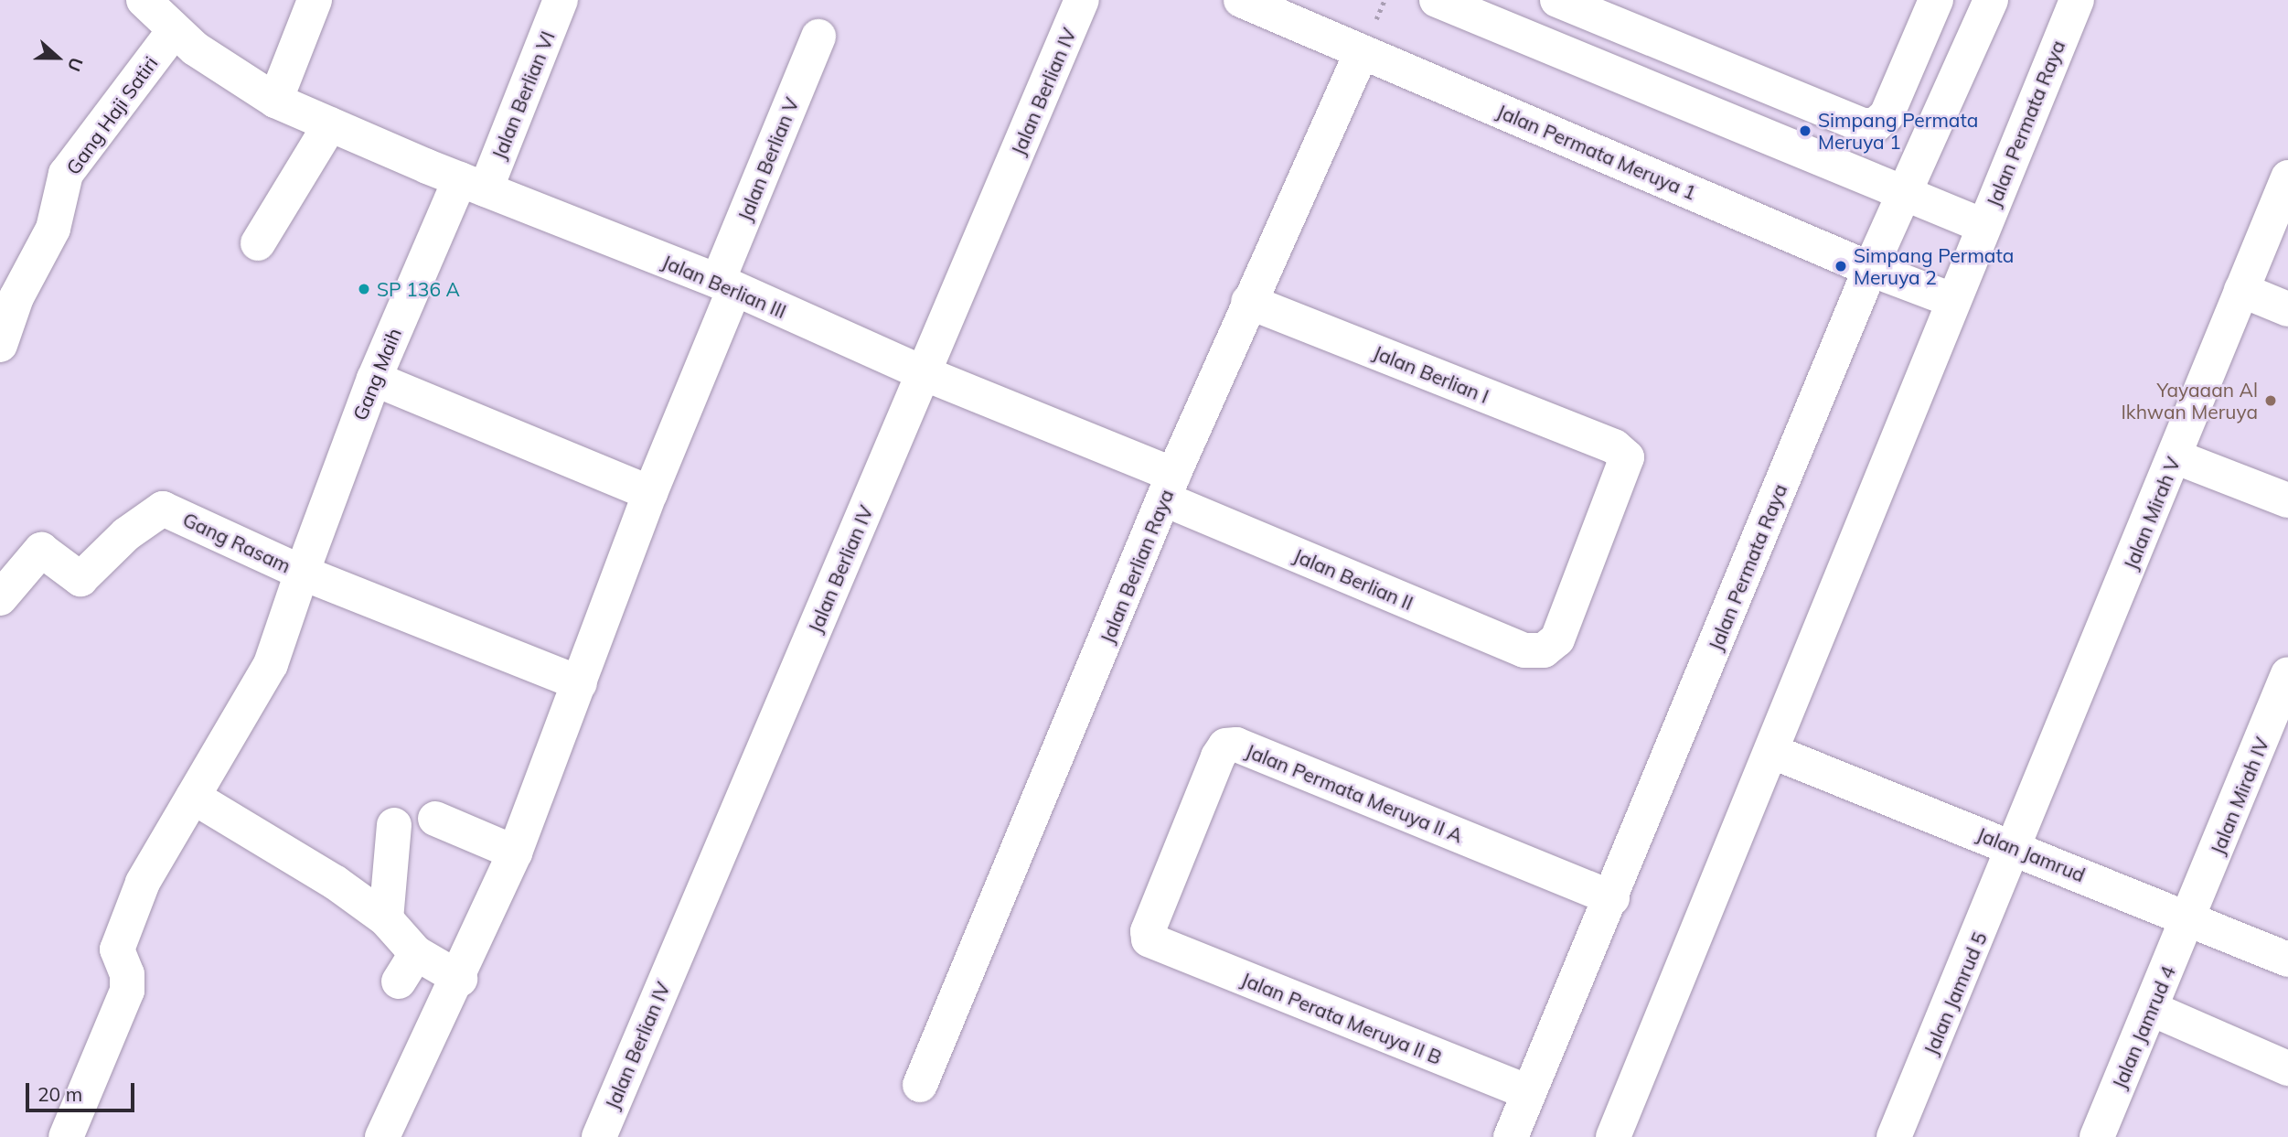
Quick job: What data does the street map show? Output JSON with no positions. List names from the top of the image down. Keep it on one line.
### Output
{"streets":{"street":["Jalan Berlian IV","Jalan Berlian VI","Gang Haji Satiri","Jalan Permata Raya","Jalan Permata Meruya 1","Jalan Berlian V","Jalan Berlian III","Gang Maih","Jalan Berlian I","Jalan Mirah V","Gang Rasam","Jalan Berlian Raya","Jalan Berlian II","Jalan Permata Meruya II A","Jalan Mirah IV","Jalan Jamrud","Jalan Jamrud 5","Jalan Perata Meruya II B","Jalan Jamrud 4"]},"crossings":[["Jalan Berlian IV","Jalan Berlian III"],["Jalan Berlian VI","Jalan Berlian III"],["Jalan Berlian VI","Gang Maih"],["Gang Haji Satiri","Jalan Berlian III"],["Jalan Permata Raya","Jalan Permata Meruya 1"],["Jalan Permata Raya","Jalan Permata Meruya II A"],["Jalan Permata Raya","Jalan Jamrud"],["Jalan Permata Raya","Jalan Perata Meruya II B"],["Jalan Permata Meruya 1","Jalan Berlian Raya"],["Jalan Berlian V","Jalan Berlian III"],["Jalan Berlian III","Gang Maih"],["Jalan Berlian III","Jalan Berlian Raya"],["Jalan Berlian III","Jalan Berlian II"],["Gang Maih","Gang Rasam"],["Jalan Berlian I","Jalan Berlian Raya"],["Jalan Berlian I","Jalan Berlian II"],["Jalan Mirah V","Jalan Jamrud"],["Jalan Mirah V","Jalan Jamrud 5"],["Jalan Berlian Raya","Jalan Berlian II"],["Jalan Permata Meruya II A","Jalan Perata Meruya II B"],["Jalan Mirah IV","Jalan Jamrud"],["Jalan Mirah IV","Jalan Jamrud 4"],["Jalan Jamrud","Jalan Jamrud 5"],["Jalan Jamrud","Jalan Jamrud 4"]],"places":["Simpang Permata Meruya 1","Simpang Permata Meruya 2","SP 136 A","Yayaaan Al Ikhwan Meruya"],"scale_bar":"20 m","north":"right"}
